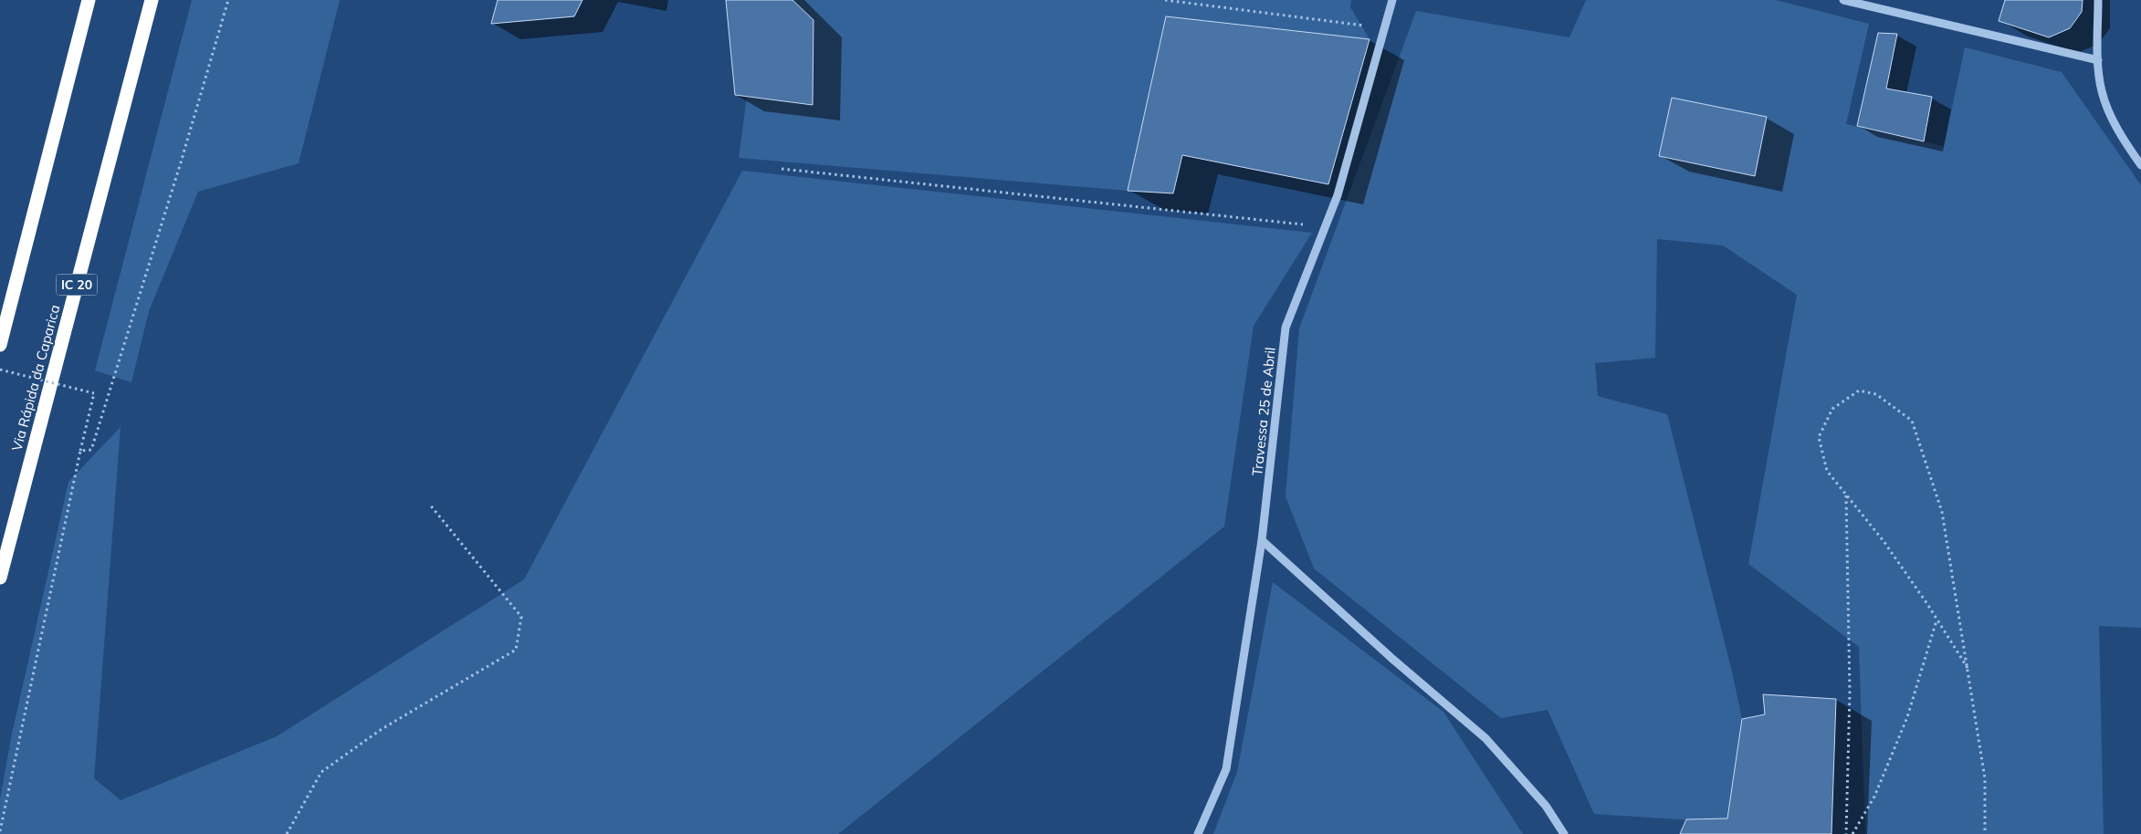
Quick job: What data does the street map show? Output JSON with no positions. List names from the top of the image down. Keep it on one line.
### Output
{"streets":{"highway":["IC 20","Via Rápida da Caparica"],"street":["Travessa 25 de Abril"]}}
